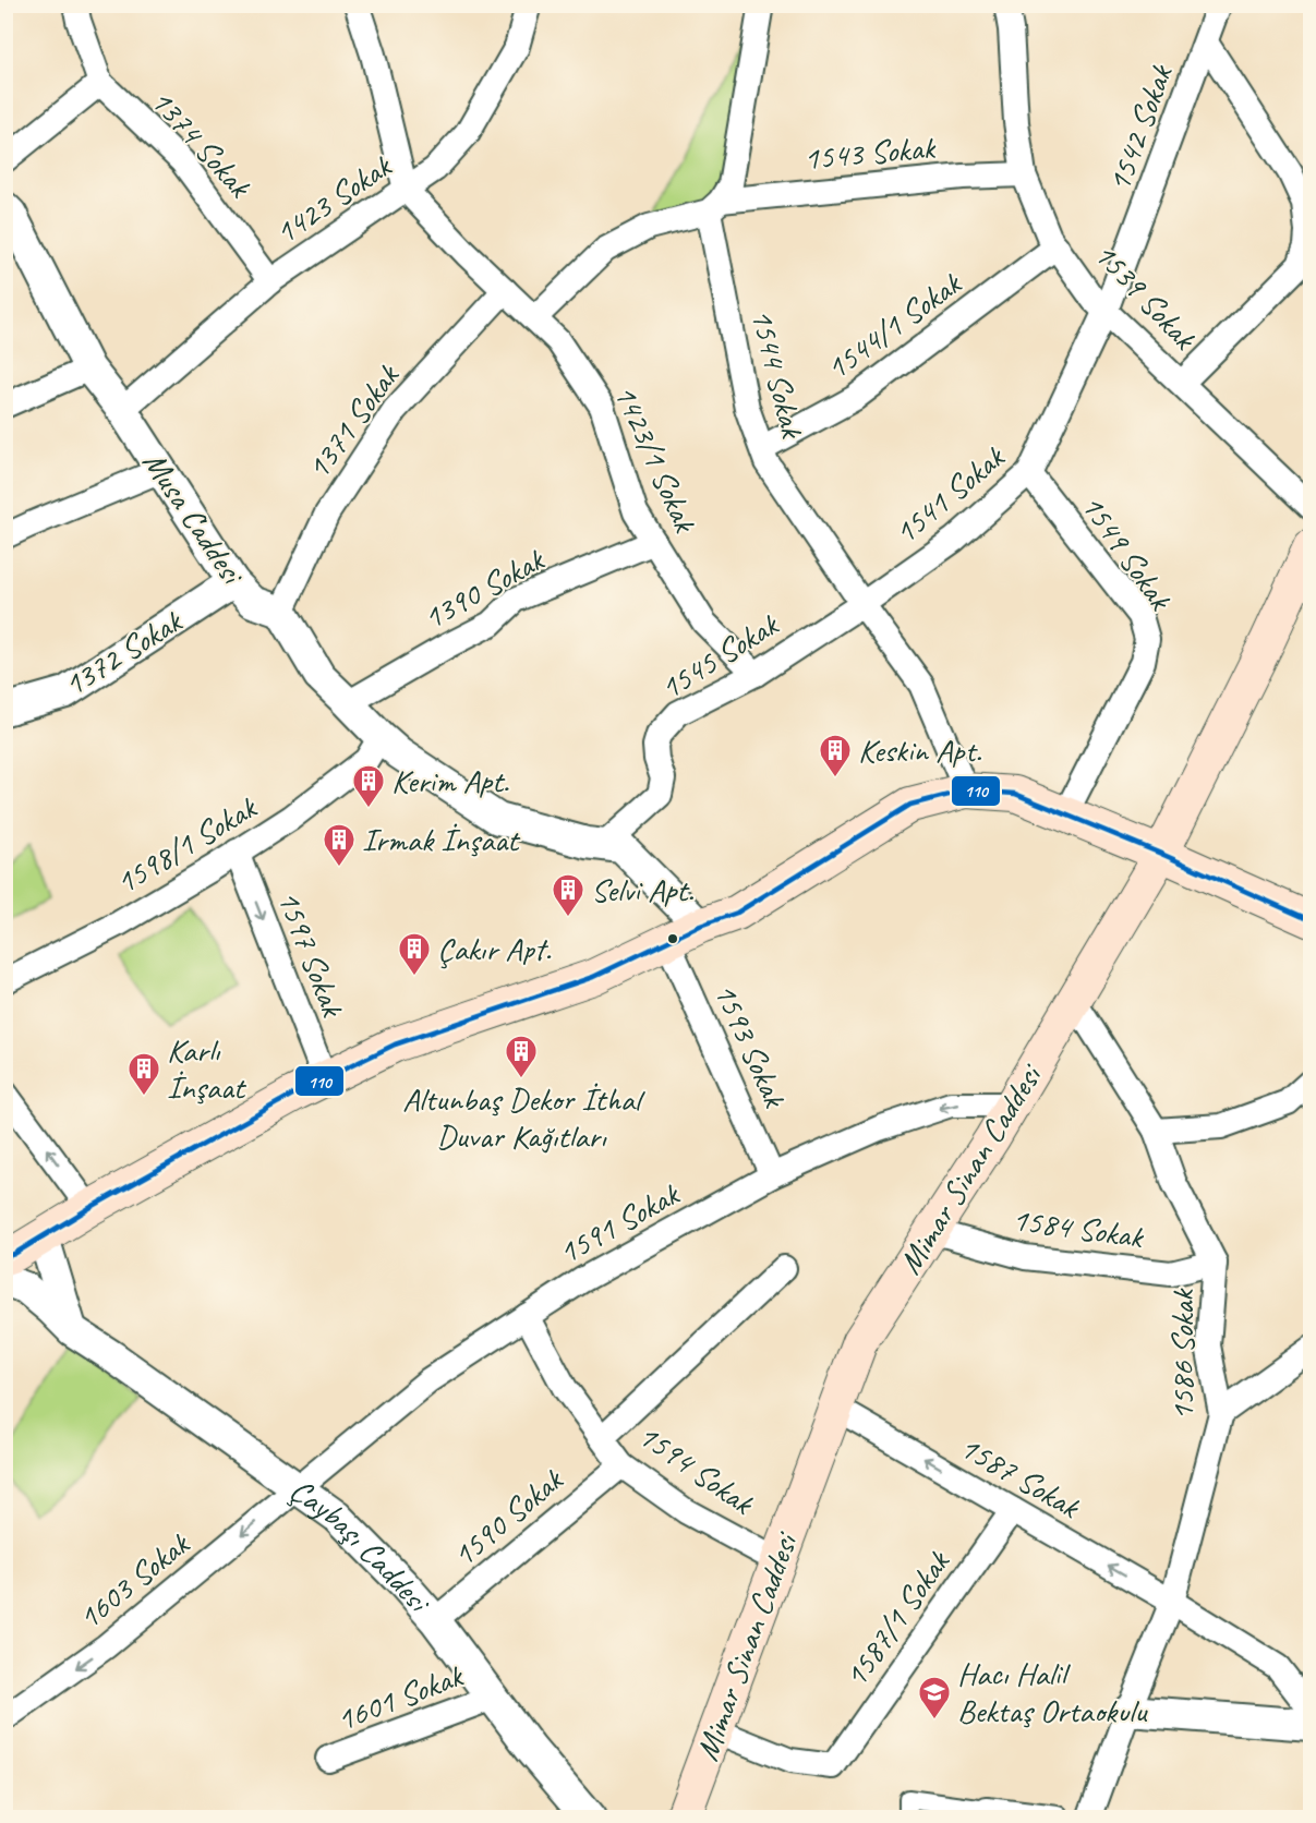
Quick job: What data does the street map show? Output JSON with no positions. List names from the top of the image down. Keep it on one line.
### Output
{"streets":{"main road":["Mimar Sinan Caddesi"],"street":["1542 Sokak","1374 Sokak","1543 Sokak","1423 Sokak","1539 Sokak","1544/1 Sokak","1544 Sokak","1371 Sokak","1423/1 Sokak","1541 Sokak","Musa Caddesi","1549 Sokak","1390 Sokak","1372 Sokak","1545 Sokak","1598/1 Sokak","1597 Sokak","1593 Sokak","1591 Sokak","1584 Sokak","1586 Sokak","1594 Sokak","1587 Sokak","1590 Sokak","Çaybaşı Caddesi","1603 Sokak","1587/1 Sokak","1601 Sokak"]},"crossings":[["1542 Sokak","1539 Sokak"],["1542 Sokak","1541 Sokak"],["1374 Sokak","1423 Sokak"],["1543 Sokak","1539 Sokak"],["1543 Sokak","1544 Sokak"],["1543 Sokak","1423/1 Sokak"],["1423 Sokak","1423/1 Sokak"],["1423 Sokak","Musa Caddesi"],["1539 Sokak","1544/1 Sokak"],["1539 Sokak","1541 Sokak"],["1544/1 Sokak","1544 Sokak"],["1544 Sokak","1541 Sokak"],["1544 Sokak","1545 Sokak"],["1371 Sokak","1423/1 Sokak"],["1371 Sokak","Musa Caddesi"],["1423/1 Sokak","1390 Sokak"],["1423/1 Sokak","1545 Sokak"],["1541 Sokak","1549 Sokak"],["1541 Sokak","1545 Sokak"],["Musa Caddesi","1372 Sokak"],["1598/1 Sokak","1597 Sokak"],["1593 Sokak","1591 Sokak"],["Mimar Sinan Caddesi","1591 Sokak"],["Mimar Sinan Caddesi","1584 Sokak"],["Mimar Sinan Caddesi","1586 Sokak"],["Mimar Sinan Caddesi","1594 Sokak"],["Mimar Sinan Caddesi","1587 Sokak"],["Mimar Sinan Caddesi","1587/1 Sokak"],["1591 Sokak","1594 Sokak"],["1591 Sokak","Çaybaşı Caddesi"],["1591 Sokak","1603 Sokak"],["1584 Sokak","1586 Sokak"],["1586 Sokak","1587 Sokak"],["1594 Sokak","1590 Sokak"],["1587 Sokak","1587/1 Sokak"],["1590 Sokak","Çaybaşı Caddesi"],["Çaybaşı Caddesi","1603 Sokak"],["Çaybaşı Caddesi","1601 Sokak"]],"one_way":["1597 Sokak","1587 Sokak","1603 Sokak"],"places":{"building":["Keskin Apt.","Kerim Apt.","Irmak İnşaat","Selvi Apt.","Çakır Apt.","Altunbaş Dekor İthal Duvar Kağıtları","Karlı İnşaat"],"school or university":["Hacı Halil Bektaş Ortaokulu"]},"lines":["transit line 110"]}
